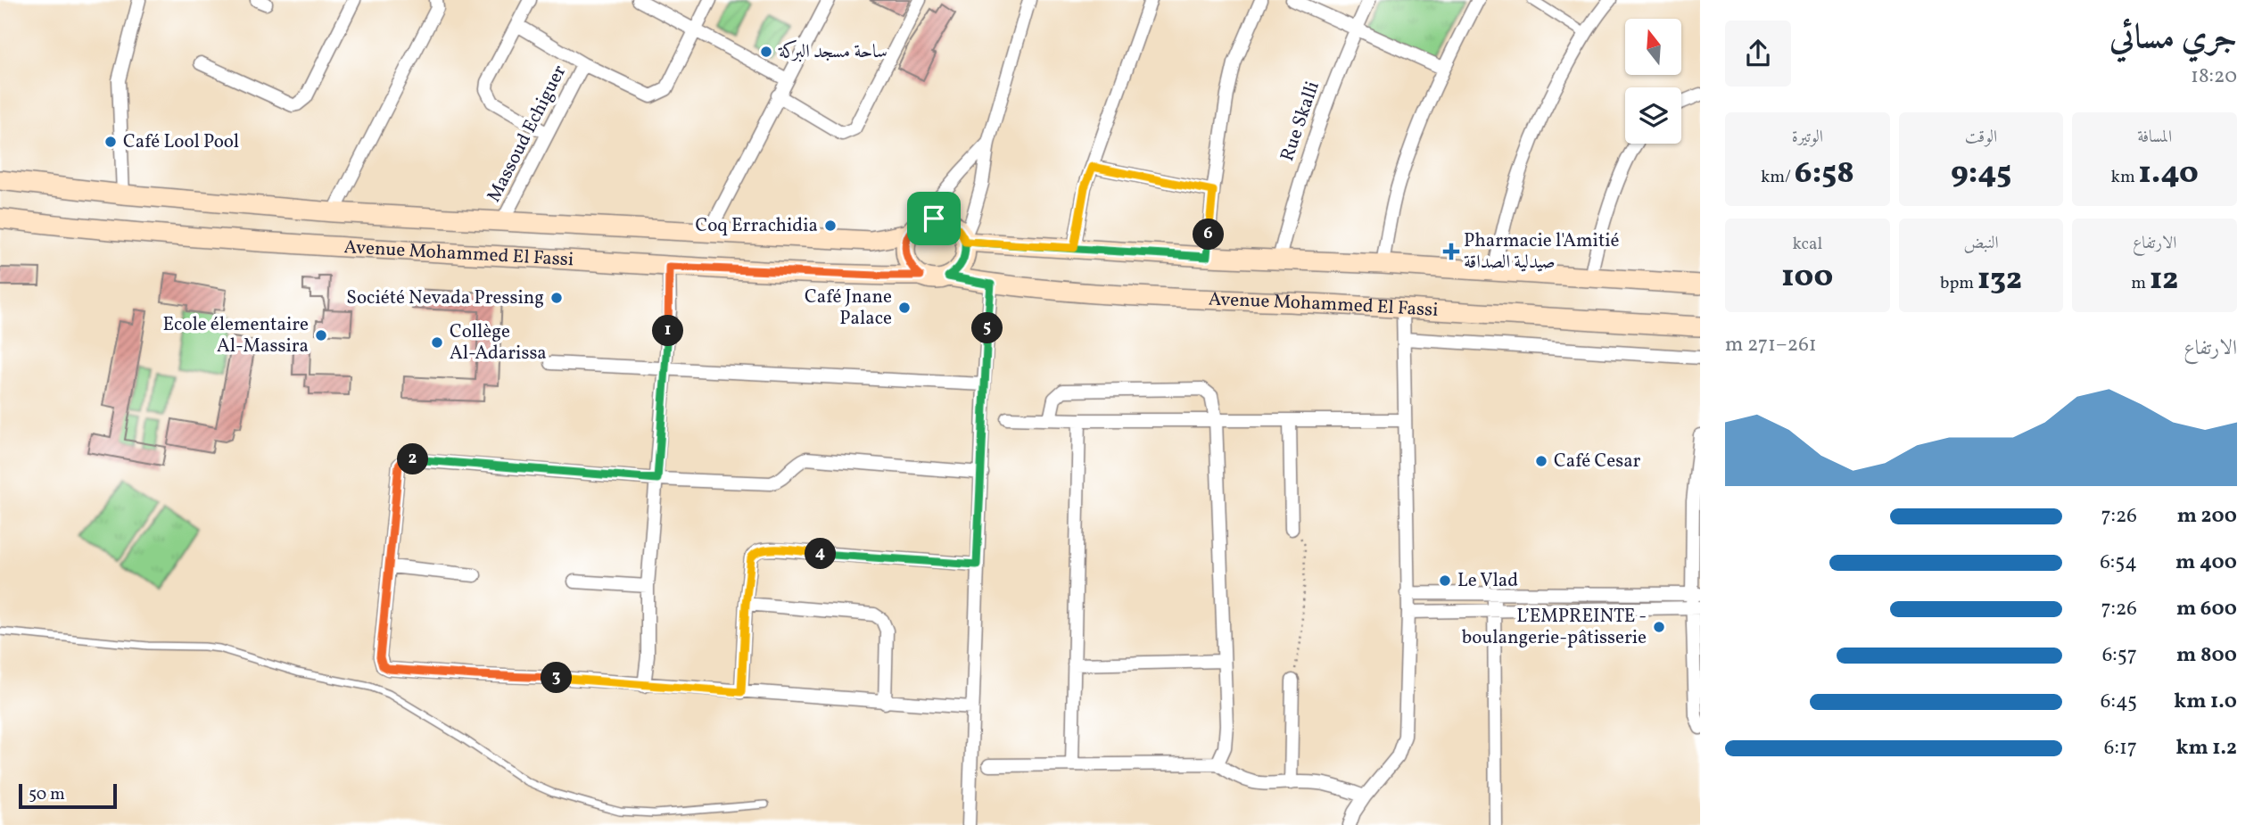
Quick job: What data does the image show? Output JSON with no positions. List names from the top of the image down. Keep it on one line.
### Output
{"streets":{"main road":["Avenue Mohammed El Fassi"],"street":["Rue Skalli","Massoud Echiguer"]},"crossings":[["Massoud Echiguer","Avenue Mohammed El Fassi"]],"places":{"other":["ساحة مسجد البركة","Café Lool Pool","Coq Errachidia","Société Nevada Pressing","Café Jnane Palace","Ecole élementaire Al-Massira","Collège Al-Adarissa","Café Cesar","Le Vlad","L’EMPREINTE - boulangerie-pâtisserie"],"health":["Pharmacie l'Amitié صيدلية الصداقة"]},"scale_bar":"50 m","north":"top","page":{"heading":["جري مسائي","18:20"],"stats":[["المسافة","1.40 km"],["الوقت","9:45"],["الوتيرة","6:58 /km"],["الارتفاع","12 m"],["النبض","132 bpm"],["kcal","100"]],"pins":["6","5","1","2","4","3"],"chart":["الارتفاع","261–271 m"],"list":[{"name":"200 m","note":"7:26"},{"name":"400 m","note":"6:54"},{"name":"600 m","note":"7:26"},{"name":"800 m","note":"6:57"},{"name":"1.0 km","note":"6:45"},{"name":"1.2 km","note":"6:17"}],"scale":"50 m"}}
